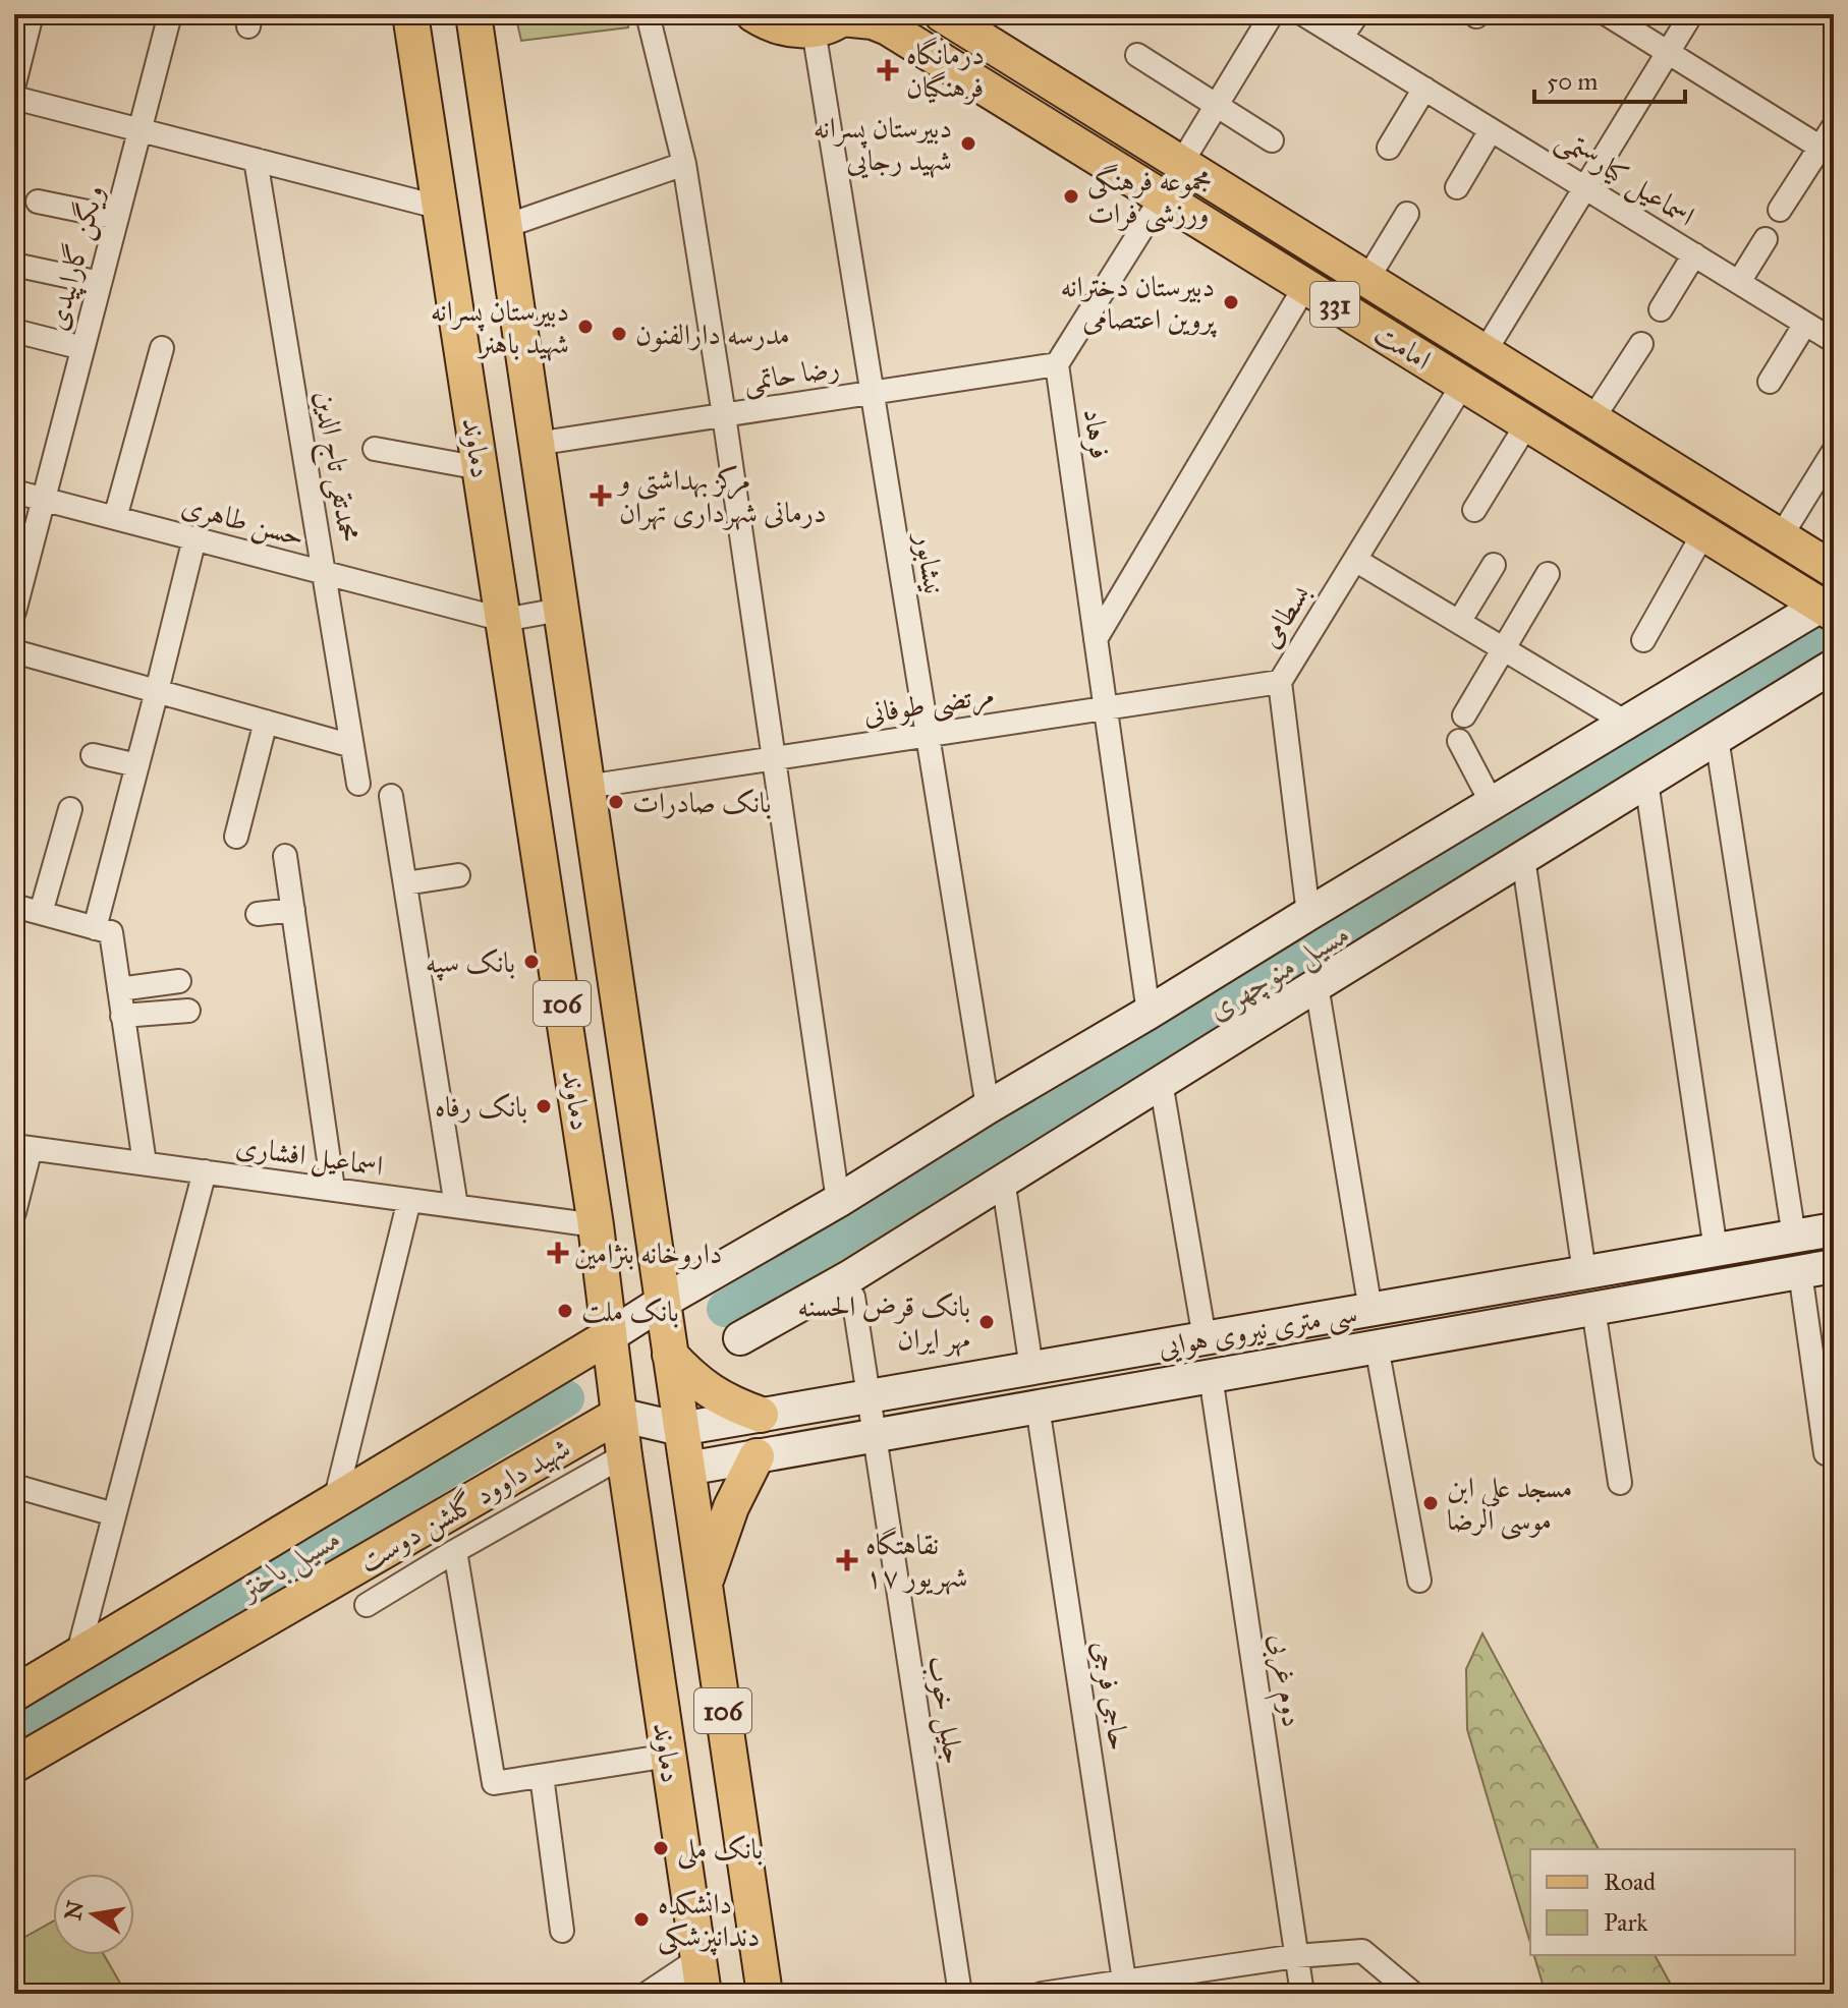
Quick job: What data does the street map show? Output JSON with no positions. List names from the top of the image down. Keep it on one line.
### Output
{"streets":{"main road":["331","امامت","دماوند","106","سی متری نیروی هوایی","شهید داوود گلشن دوست"],"street":["اسماعیل کیارستمی","ویگن گاراپیدی","رضا حاتمی","فرهاد","محمدتقی تاج الدین","حسن طاهری","نیشابور","بسطامی","مرتضی طوفانی","اسماعیل افشاری","دوم غربی","حاجی فرجی","جلیل خوب"]},"crossings":[["ویگن گاراپیدی","حسن طاهری"],["امامت","نیشابور"],["امامت","بسطامی"],["رضا حاتمی","فرهاد"],["رضا حاتمی","دماوند"],["رضا حاتمی","نیشابور"],["فرهاد","مرتضی طوفانی"],["دماوند","حسن طاهری"],["دماوند","مرتضی طوفانی"],["دماوند","106"],["دماوند","اسماعیل افشاری"],["دماوند","شهید داوود گلشن دوست"],["محمدتقی تاج الدین","حسن طاهری"],["نیشابور","مرتضی طوفانی"],["بسطامی","مرتضی طوفانی"],["106","سی متری نیروی هوایی"],["سی متری نیروی هوایی","دوم غربی"],["سی متری نیروی هوایی","حاجی فرجی"],["سی متری نیروی هوایی","جلیل خوب"]],"water":["مسیل منوچهری","مسیل باختر"],"places":{"health":["درمانگاه فرهنگیان","مرکز بهداشتی و درمانی شهرداری تهران","داروخانه بنژامین","نقاهتگاه ۱۷ شهریور"],"other":["دبیرستان پسرانه شهید رجایی","مجموعه فرهنگی ورزشی فرات","دبیرستان دخترانه پروین اعتصامی","دبیرستان پسرانه شهید باهنر","مدرسه دارالفنون","بانک صادرات","بانک سپه","بانک رفاه","بانک ملت","بانک قرض الحسنه مهر ایران","مسجد علی ابن موسی الرضا","بانک ملی","دانشکده دندانپزشکی"]},"legend":["Road","Park"],"scale_bar":"50 m","north":"left"}
